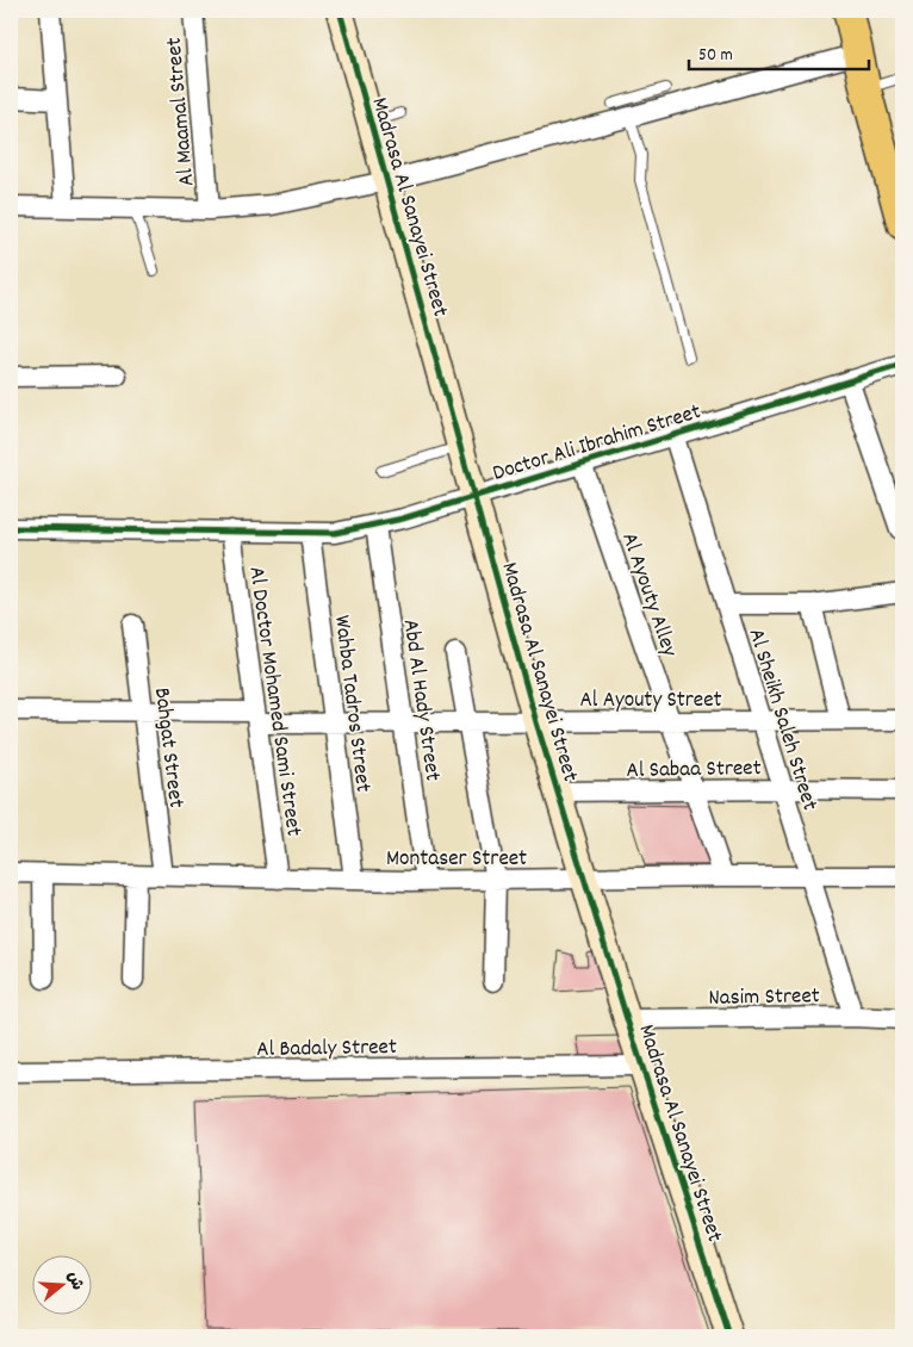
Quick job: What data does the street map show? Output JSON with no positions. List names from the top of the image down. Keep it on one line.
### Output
{"streets":{"street":["Al Maamal Street","Madrasa Al Sanayei Street","Doctor Ali Ibrahim Street","Al Ayouty Alley","Al Ayouty Street","Abd Al Hady Street","Al Doctor Mohamed Sami Street","Wahba Tadros Street","Al Sheikh Saleh Street","Bahgat Street","Al Sabaa Street","Montaser Street","Nasim Street","Al Badaly Street"]},"crossings":[["Madrasa Al Sanayei Street","Doctor Ali Ibrahim Street"],["Madrasa Al Sanayei Street","Al Ayouty Street"],["Madrasa Al Sanayei Street","Al Sabaa Street"],["Madrasa Al Sanayei Street","Montaser Street"],["Madrasa Al Sanayei Street","Nasim Street"],["Madrasa Al Sanayei Street","Al Badaly Street"],["Doctor Ali Ibrahim Street","Al Ayouty Alley"],["Doctor Ali Ibrahim Street","Abd Al Hady Street"],["Doctor Ali Ibrahim Street","Al Doctor Mohamed Sami Street"],["Doctor Ali Ibrahim Street","Wahba Tadros Street"],["Doctor Ali Ibrahim Street","Al Sheikh Saleh Street"],["Al Ayouty Alley","Al Ayouty Street"],["Al Ayouty Alley","Al Sabaa Street"],["Al Ayouty Alley","Montaser Street"],["Al Ayouty Street","Abd Al Hady Street"],["Al Ayouty Street","Al Doctor Mohamed Sami Street"],["Al Ayouty Street","Wahba Tadros Street"],["Al Ayouty Street","Al Sheikh Saleh Street"],["Al Ayouty Street","Bahgat Street"],["Abd Al Hady Street","Montaser Street"],["Al Doctor Mohamed Sami Street","Montaser Street"],["Wahba Tadros Street","Montaser Street"],["Al Sheikh Saleh Street","Al Sabaa Street"],["Al Sheikh Saleh Street","Montaser Street"],["Al Sheikh Saleh Street","Nasim Street"],["Bahgat Street","Montaser Street"]],"scale_bar":"50 m","north":"right"}
